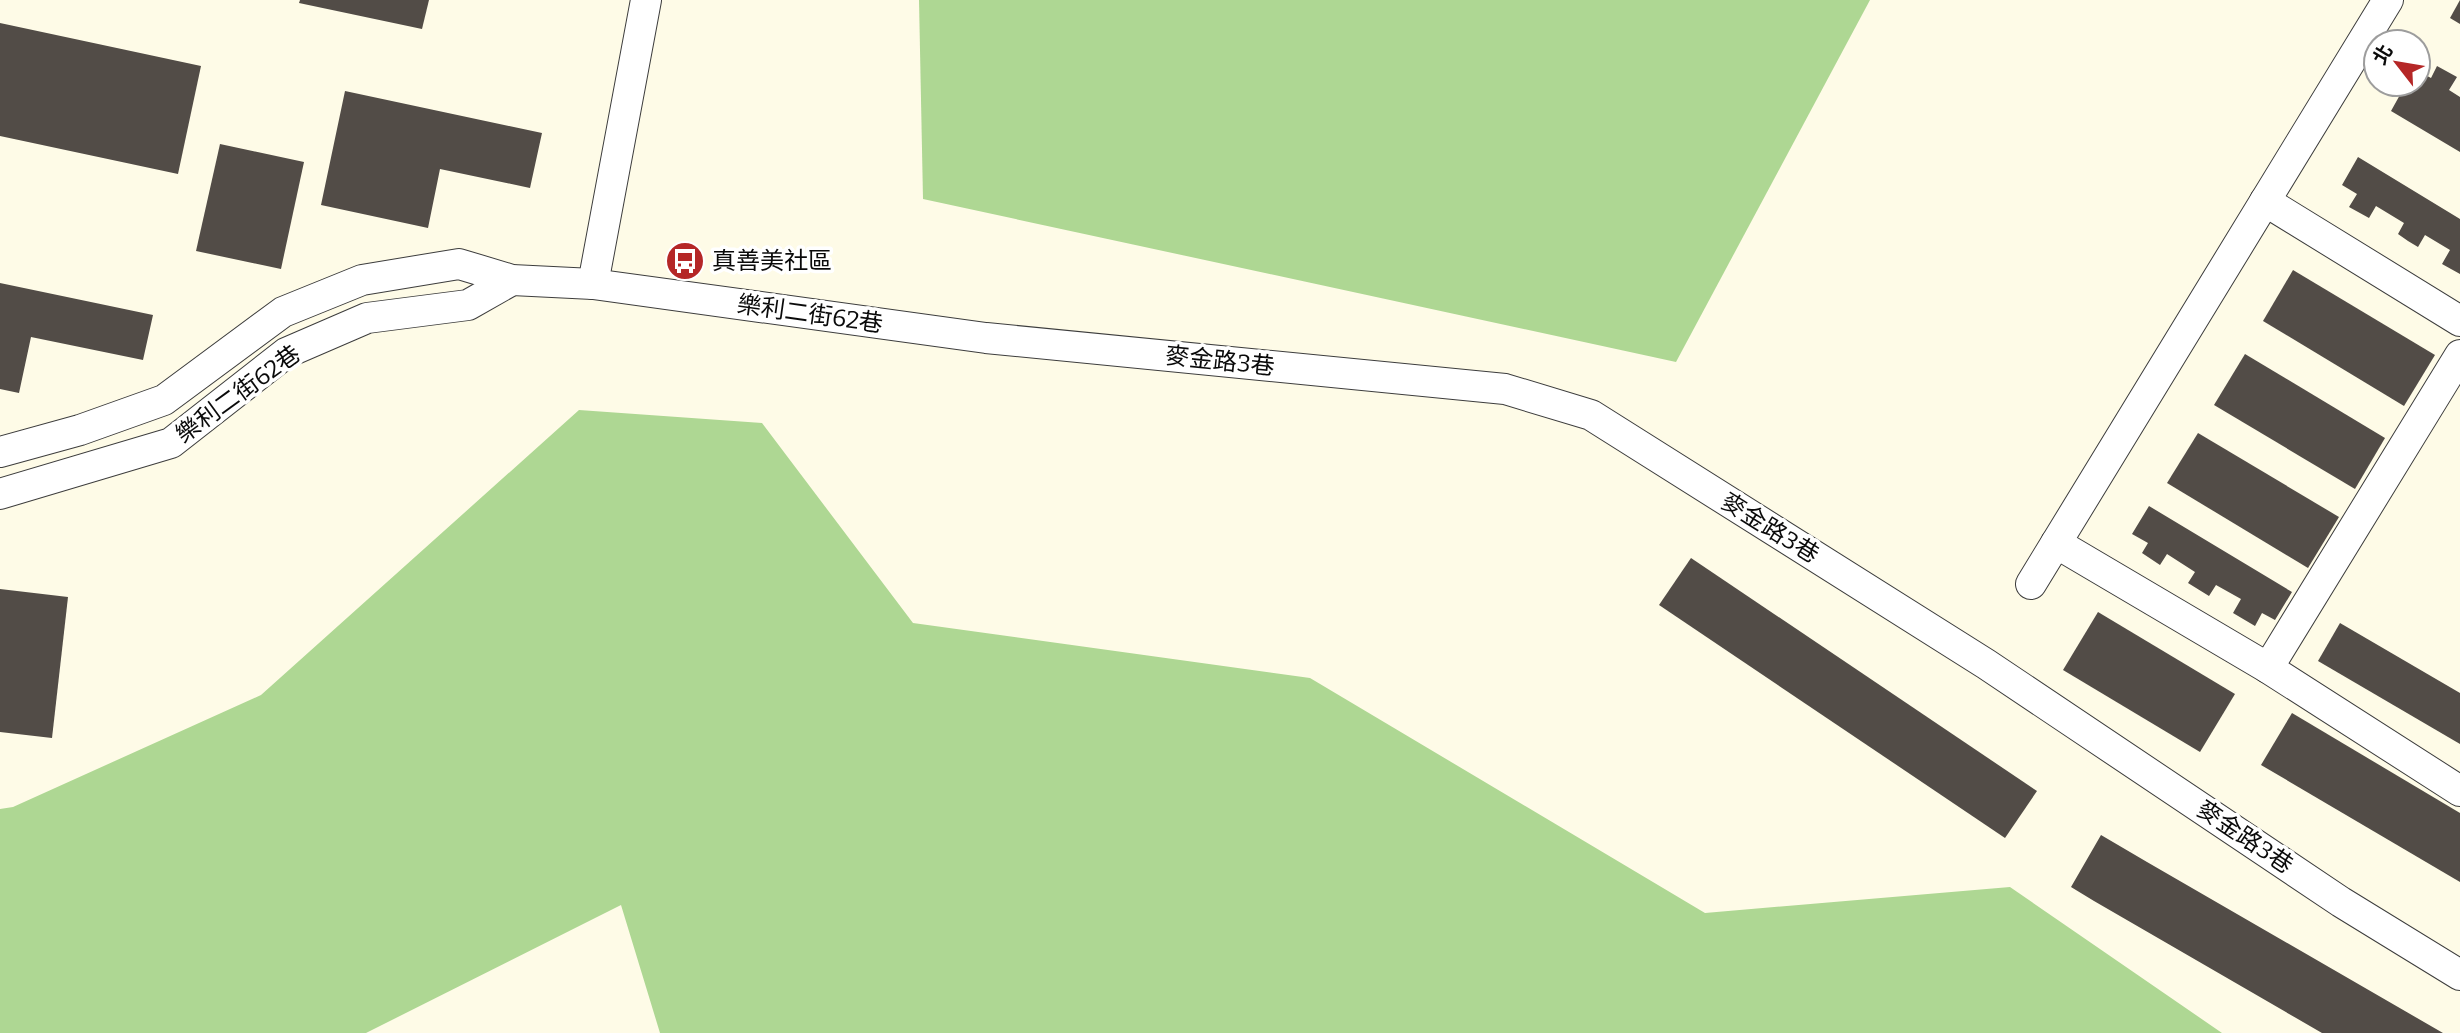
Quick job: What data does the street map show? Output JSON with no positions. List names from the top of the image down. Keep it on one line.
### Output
{"streets":{"street":["樂利二街62巷","麥金路3巷"]},"crossings":[["樂利二街62巷","麥金路3巷"]],"places":{"bus stop":["真善美社區"]},"north":"top left"}
